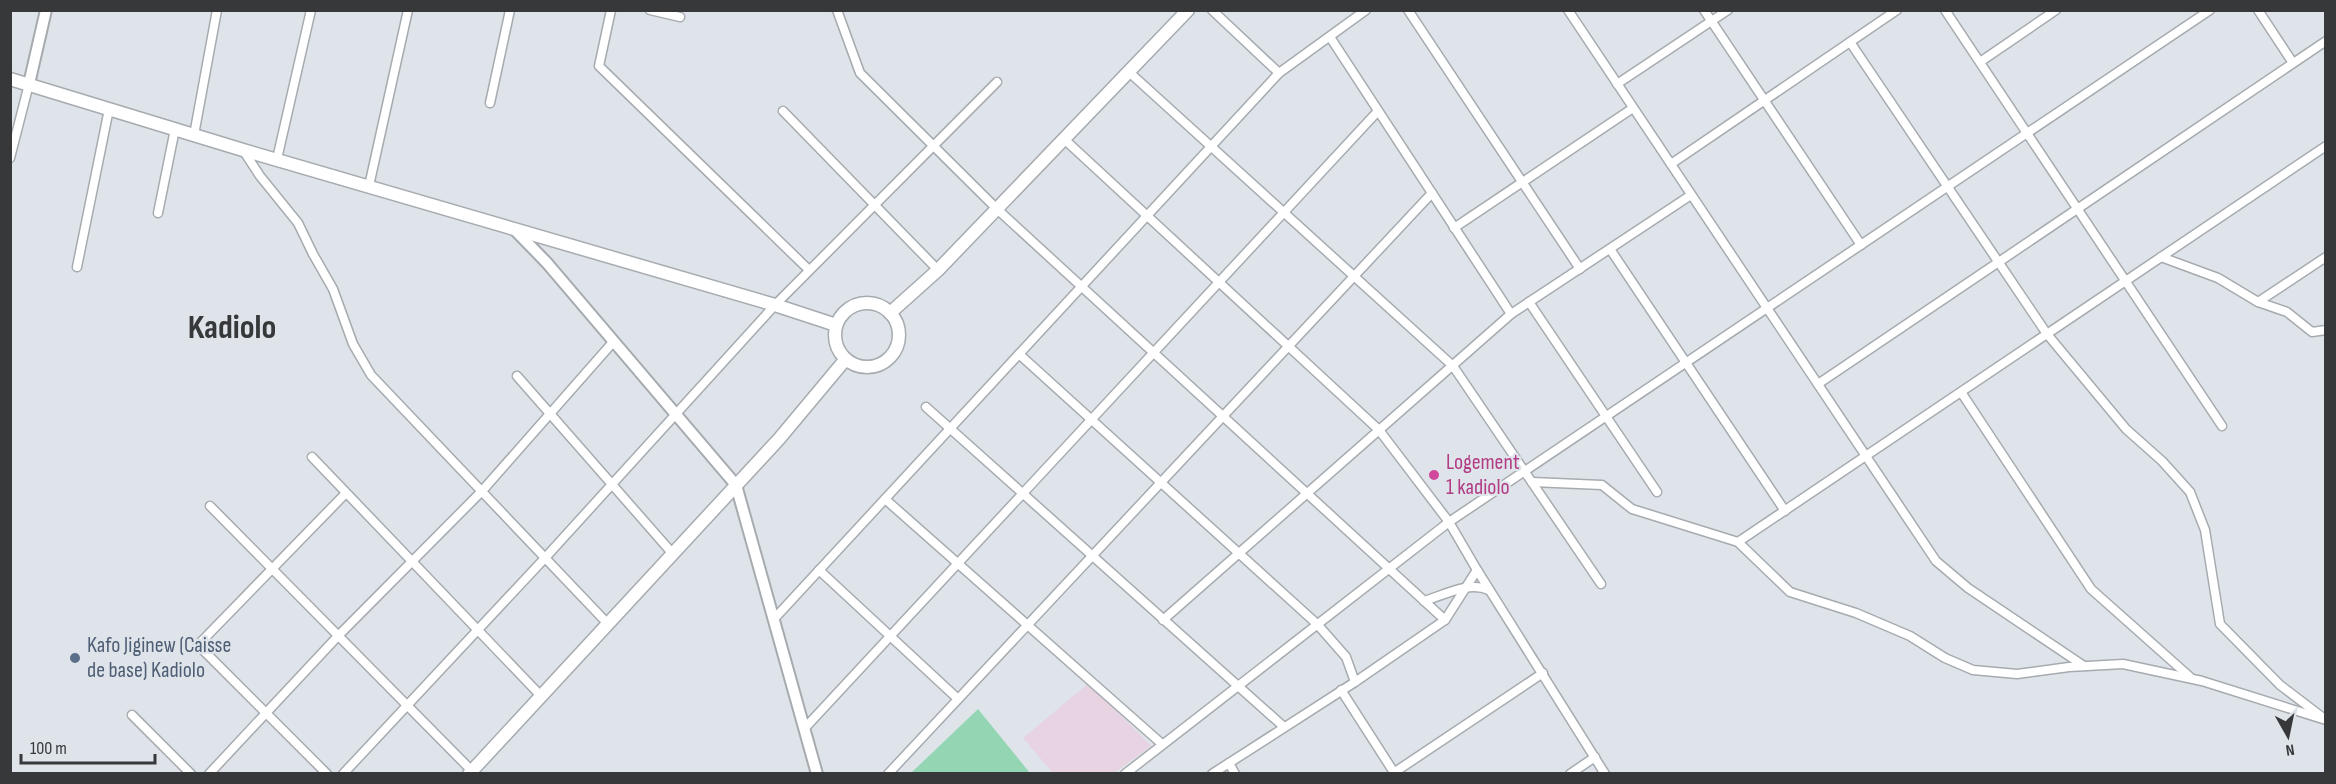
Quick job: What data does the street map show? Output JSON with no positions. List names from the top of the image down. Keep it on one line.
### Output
{"districts":["Kadiolo"],"places":["Logement 1 kadiolo","Kafo Jiginew (Caisse de base) Kadiolo"],"scale_bar":"100 m","north":"bottom"}
